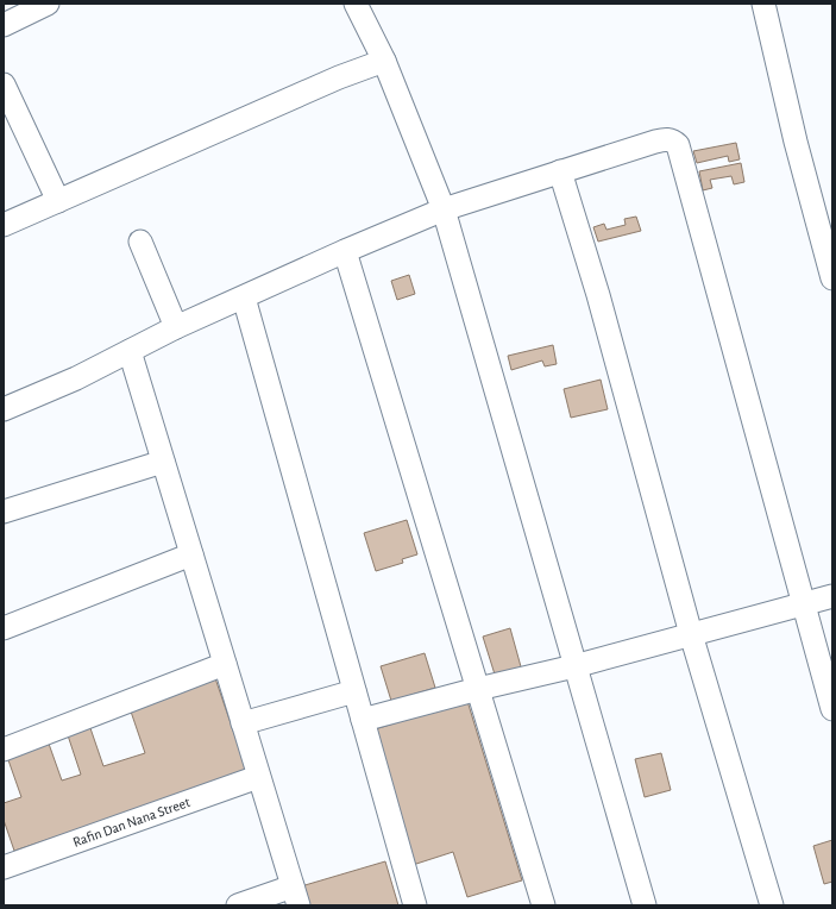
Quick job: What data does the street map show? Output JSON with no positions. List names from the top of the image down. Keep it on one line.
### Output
{"streets":{"street":["Rafin Dan Nana Street"]}}
